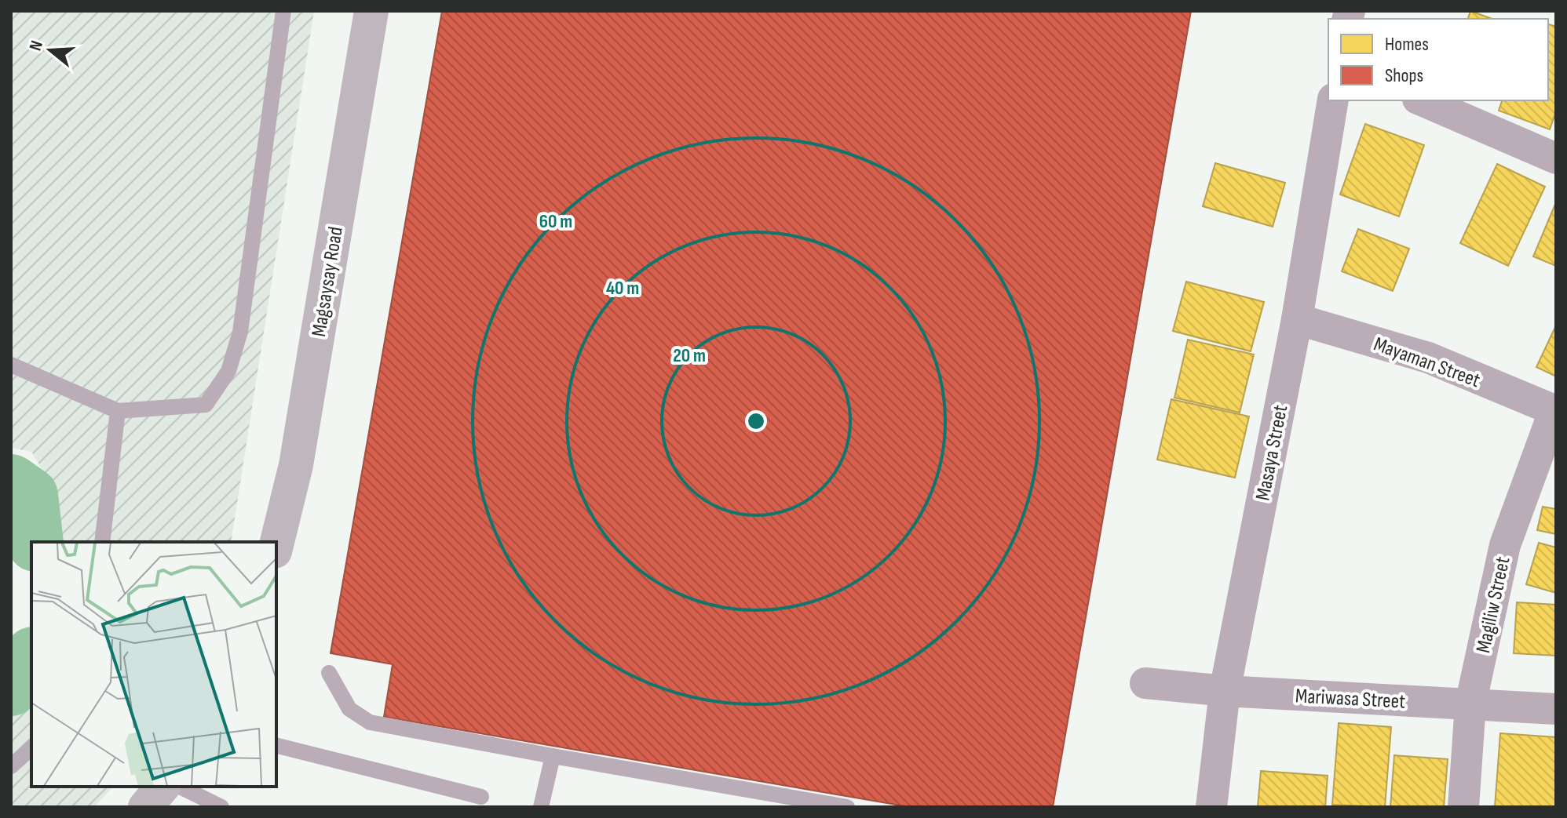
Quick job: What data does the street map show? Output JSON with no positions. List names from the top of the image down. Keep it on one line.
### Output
{"streets":{"main road":["Magsaysay Road"],"street":["Mayaman Street","Masaya Street","Magiliw Street","Mariwasa Street"]},"crossings":[["Mayaman Street","Masaya Street"],["Mayaman Street","Magiliw Street"],["Masaya Street","Mariwasa Street"],["Magiliw Street","Mariwasa Street"]],"legend":["Homes","Shops"],"north":"left","rings":["60 m","40 m","20 m"]}
